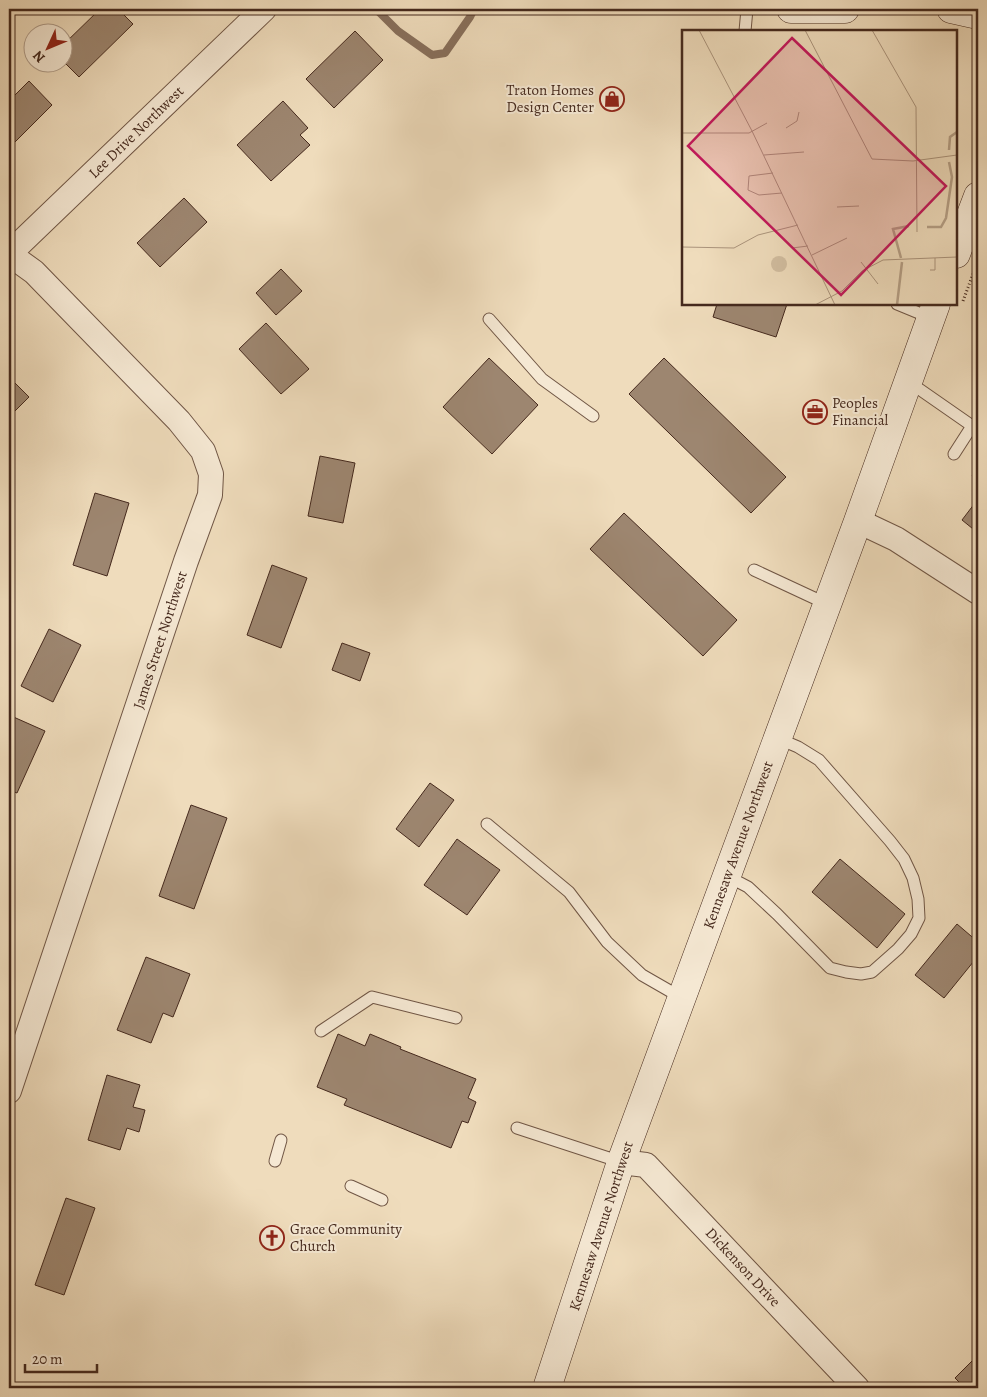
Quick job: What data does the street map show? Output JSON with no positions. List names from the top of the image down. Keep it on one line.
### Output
{"streets":{"street":["Lee Drive Northwest","James Street Northwest","Kennesaw Avenue Northwest","Dickenson Drive"]},"crossings":[["Lee Drive Northwest","James Street Northwest"],["Kennesaw Avenue Northwest","Dickenson Drive"]],"places":{"shop":["Traton Homes Design Center"],"office":["Peoples Financial"],"church":["Grace Community Church"]},"scale_bar":"20 m","north":"bottom left"}
